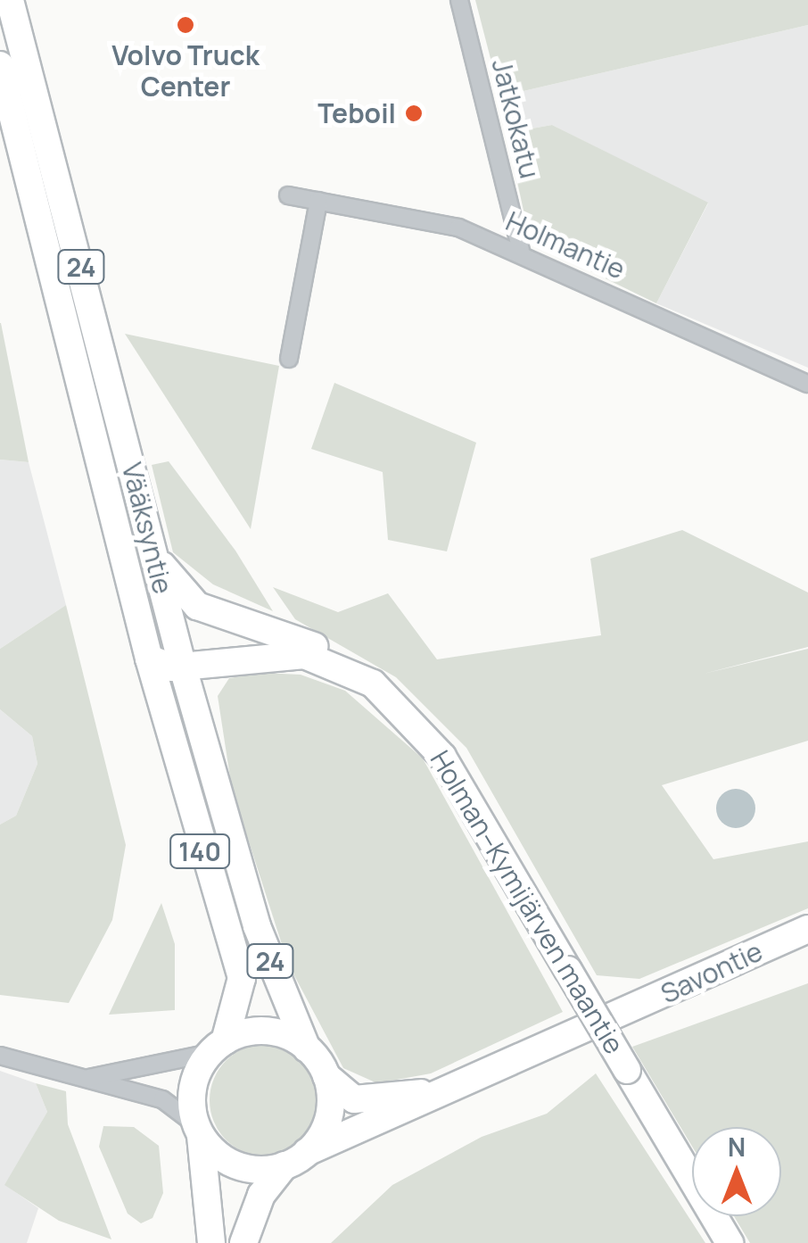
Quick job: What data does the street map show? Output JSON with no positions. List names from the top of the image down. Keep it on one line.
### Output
{"streets":{"main road":["24","Vääksyntie","140","Holman–Kymijärven maantie","Savontie"],"street":["Jatkokatu","Holmantie"]},"crossings":[["Jatkokatu","Holmantie"],["24","Vääksyntie"],["24","Holman–Kymijärven maantie"],["Vääksyntie","140"],["Vääksyntie","Holman–Kymijärven maantie"],["Vääksyntie","Savontie"],["140","Savontie"]],"places":["Volvo Truck Center","Teboil"],"north":"top"}
